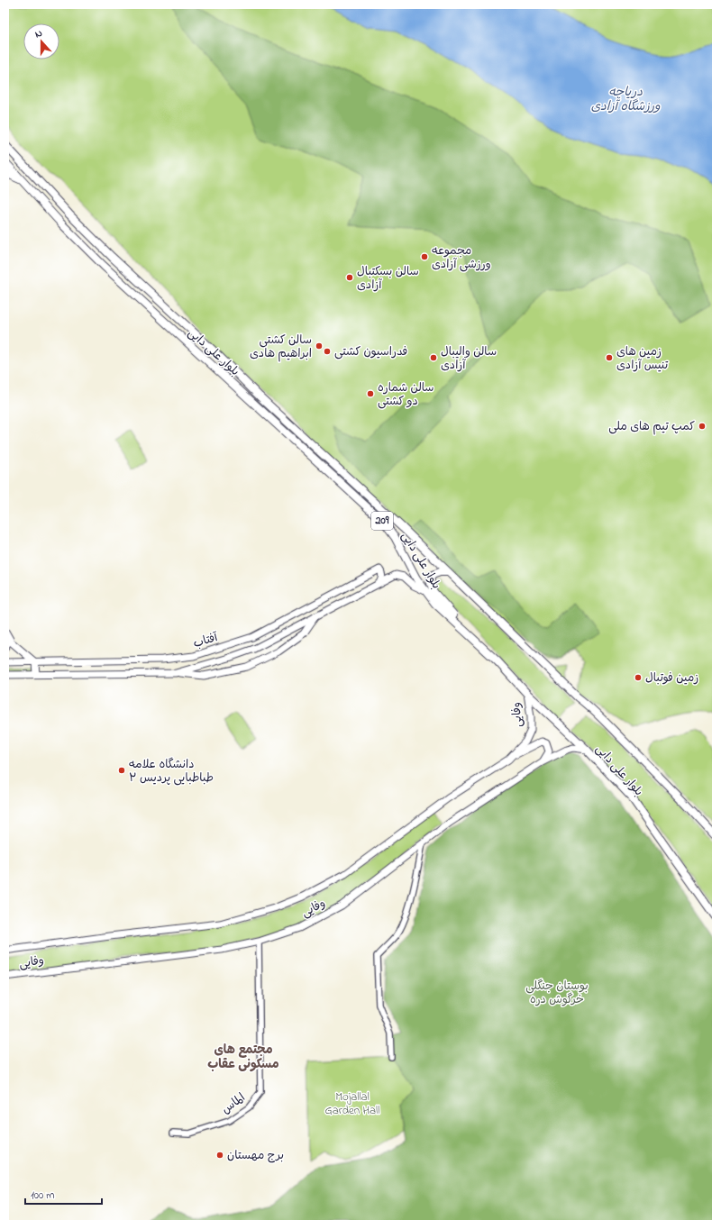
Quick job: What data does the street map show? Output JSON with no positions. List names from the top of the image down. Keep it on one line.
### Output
{"streets":{"main road":["بلوار علی دایی","209"],"street":["آفتاب","وفایی","الماس"]},"crossings":[["بلوار علی دایی","آفتاب"],["بلوار علی دایی","وفایی"],["وفایی","الماس"]],"districts":["مجتمع های مسکونی عقاب"],"water":["دریاچه ورزشگاه آزادی"],"parks":["بوستان جنگلی خرگوش دره","Mojallal Garden Hall"],"places":["مجموعه ورزشی آزادی","سالن بسکتبال آزادی","سالن کشتی ابراهیم هادی","فدراسیون کشتی","سالن والیبال آزادی","زمین های تنیس آزادی","سالن شماره دو کشتی","کمپ تیم های ملی","زمین فوتبال","دانشگاه علامه طباطبایی پردیس ۲","برج مهستان"],"scale_bar":"100 m","north":"top"}
